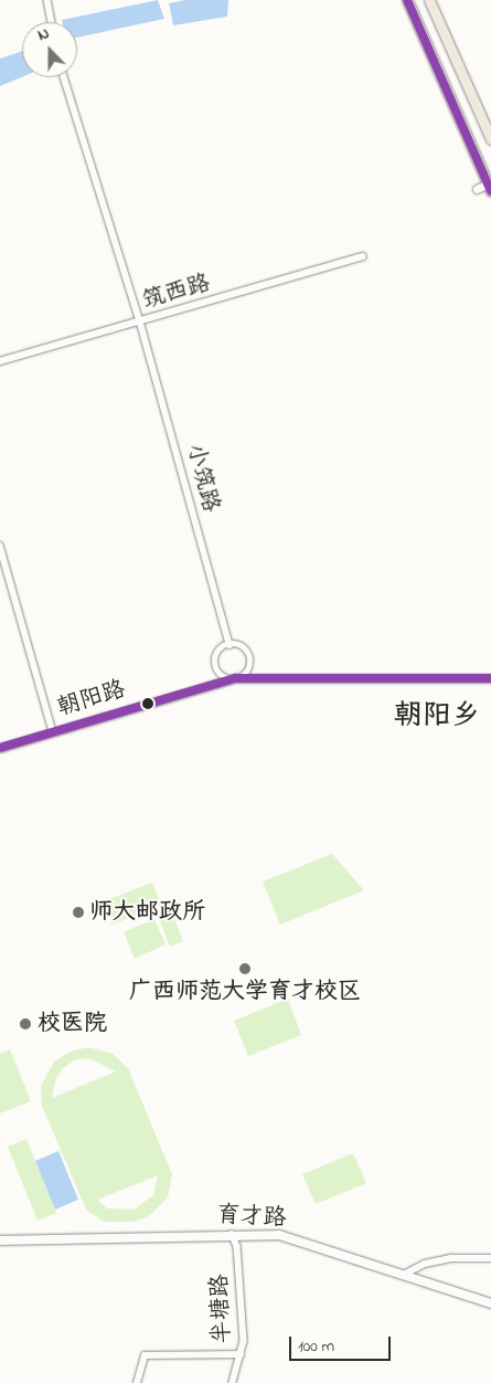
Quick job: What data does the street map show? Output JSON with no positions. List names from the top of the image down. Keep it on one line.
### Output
{"streets":{"main road":["育才路"],"street":["筑西路","小筑路","朝阳路","半塘路"]},"crossings":[["筑西路","小筑路"],["小筑路","朝阳路"],["育才路","半塘路"]],"districts":["朝阳乡"],"places":["师大邮政所","广西师范大学育才校区","校医院"],"scale_bar":"100 m","north":"top"}
